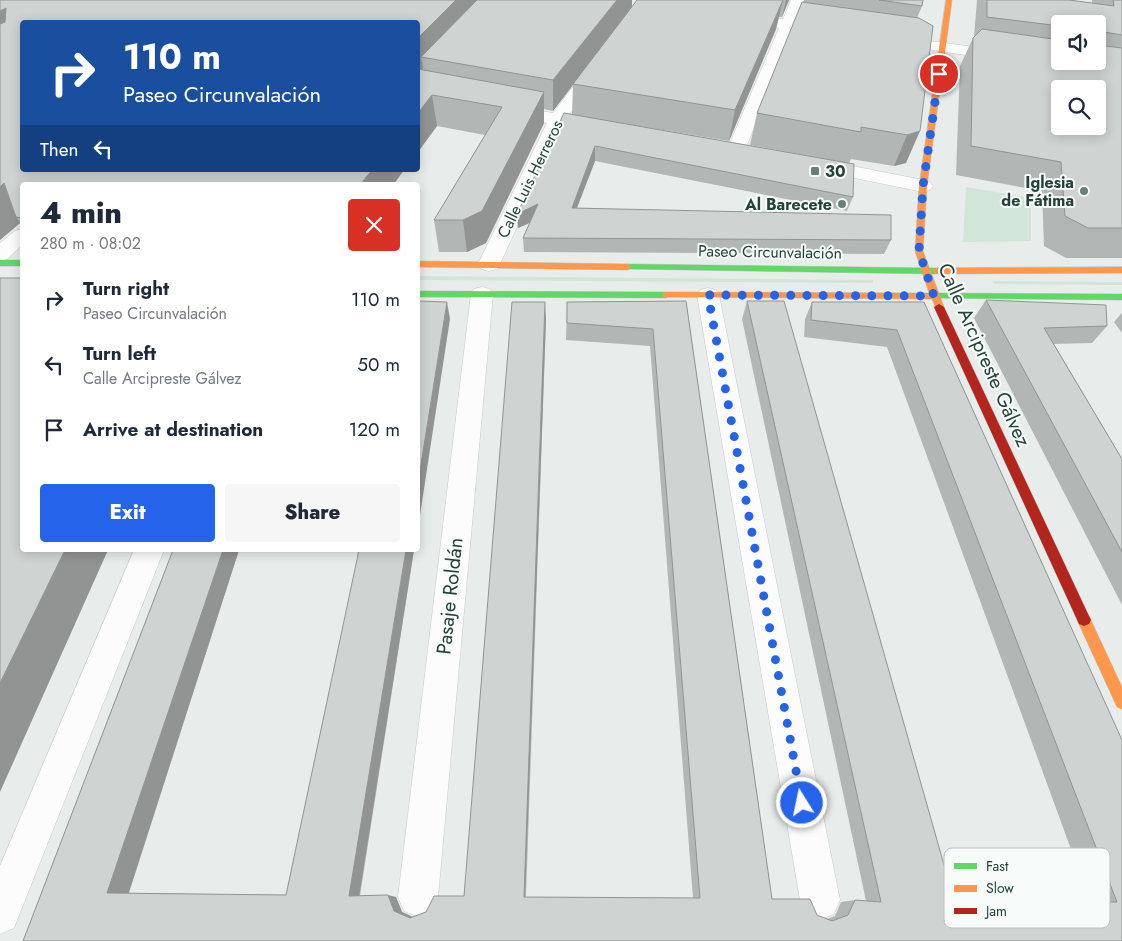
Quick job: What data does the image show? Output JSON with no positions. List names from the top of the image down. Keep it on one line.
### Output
{"streets":{"main road":["Paseo Circunvalación","Calle Arcipreste Gálvez"],"street":["Calle Luis Herreros","Pasaje Roldán"]},"crossings":[["Calle Luis Herreros","Paseo Circunvalación"],["Paseo Circunvalación","Calle Arcipreste Gálvez"]],"places":{"transit":["30"],"other":["Iglesia de Fátima","Al Barecete"]},"legend":["Fast","Slow","Jam"],"page":{"turn":["110 m","Paseo Circunvalación"],"then":"Then","heading":["4 min","280 m · 08:02"],"list":[{"name":"Turn right","note":"Paseo Circunvalación","value":"110 m"},{"name":"Turn left","note":"Calle Arcipreste Gálvez","value":"50 m"},{"name":"Arrive at destination","value":"120 m"}],"buttons":["Exit","Share"]}}
